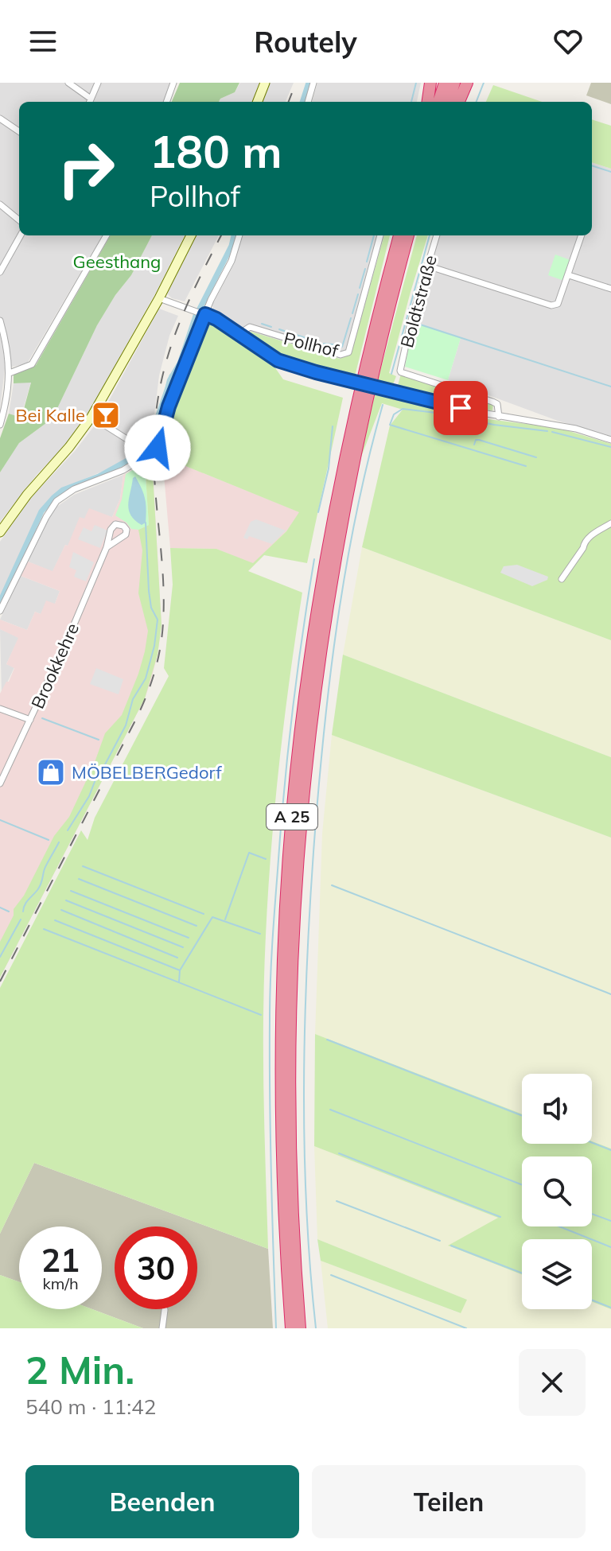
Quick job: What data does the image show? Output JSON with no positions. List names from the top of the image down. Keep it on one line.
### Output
{"streets":{"highway":["A 25"],"street":["Boldtstraße","Pollhof","Brookkehre"]},"crossings":[["Boldtstraße","Pollhof"]],"parks":["Geesthang"],"places":{"bar":["Bei Kalle"],"shop":["MÖBELBERGedorf"]},"page":{"header":"Routely","turn":["180 m","Pollhof"],"speed":"21 km/h","limit":"30","heading":["2 Min.","540 m · 11:42"],"buttons":["Beenden","Teilen"]}}
